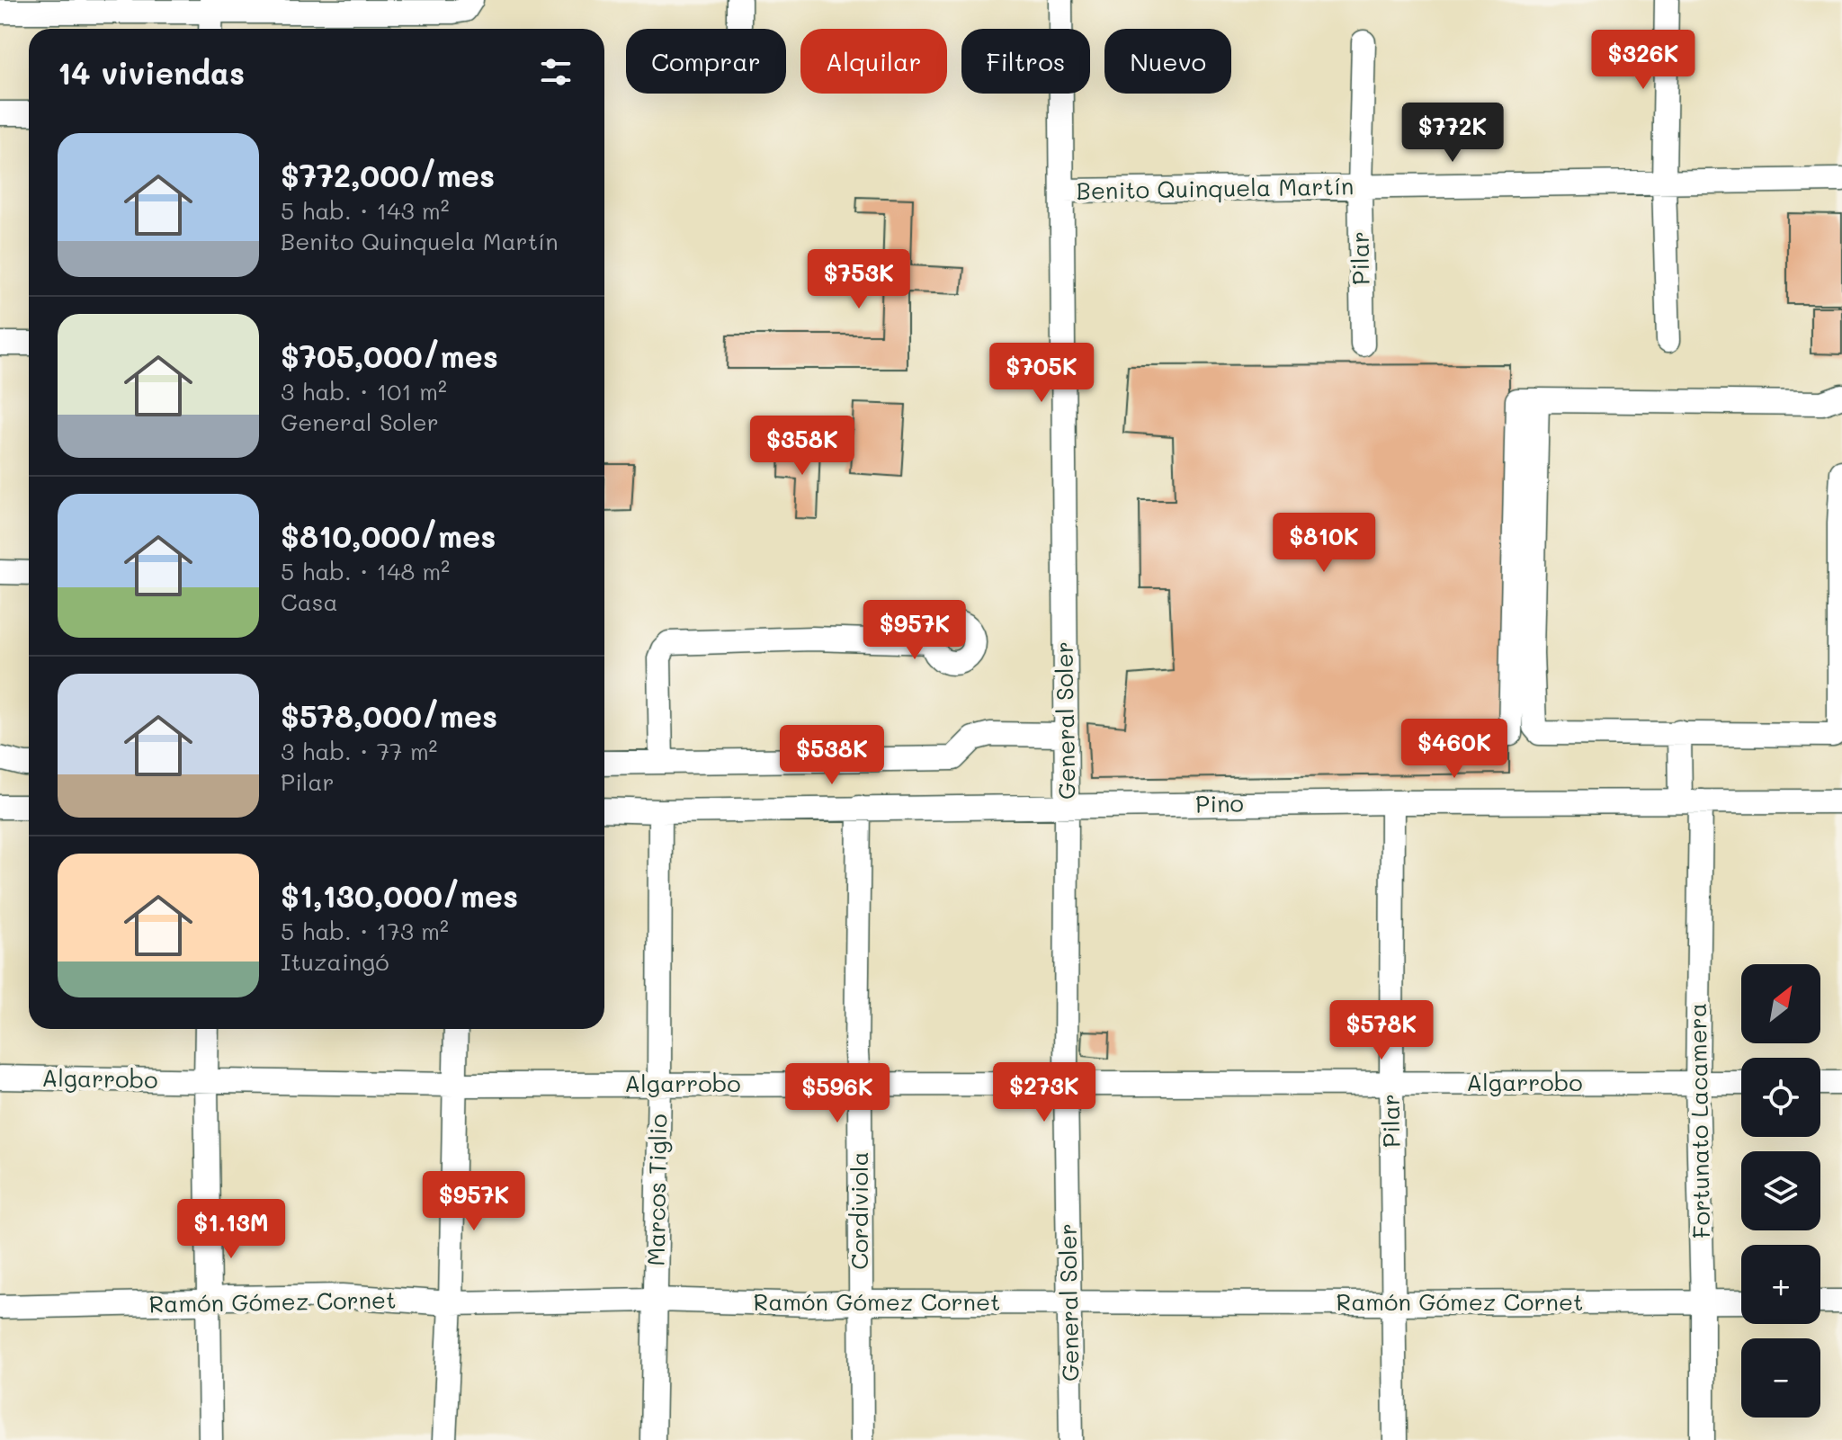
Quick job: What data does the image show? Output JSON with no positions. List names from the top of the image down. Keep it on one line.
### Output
{"streets":{"street":["Benito Quinquela Martín","Pilar","General Soler","Pino","Algarrobo","Fortunato Lacamera","Marcos Tiglio","Cordiviola","Ramón Gómez Cornet"]},"crossings":[["Benito Quinquela Martín","Pilar"],["Benito Quinquela Martín","General Soler"],["Pilar","Pino"],["Pilar","Algarrobo"],["Pilar","Ramón Gómez Cornet"],["General Soler","Pino"],["General Soler","Algarrobo"],["General Soler","Ramón Gómez Cornet"],["Pino","Fortunato Lacamera"],["Pino","Marcos Tiglio"],["Pino","Cordiviola"],["Algarrobo","Fortunato Lacamera"],["Algarrobo","Marcos Tiglio"],["Algarrobo","Cordiviola"],["Fortunato Lacamera","Ramón Gómez Cornet"],["Marcos Tiglio","Ramón Gómez Cornet"],["Cordiviola","Ramón Gómez Cornet"]],"north":"top right","page":{"chip":["Comprar","Alquilar","Filtros","Nuevo"],"heading":"14 viviendas","price":["$326K","$772K","$753K","$705K","$358K","$810K","$957K","$460K","$538K","$578K","$273K","$596K","$957K","$1.13M"],"list":[{"name":"$772,000/mes","note":"5 hab. · 143 m² · Benito Quinquela Martín"},{"name":"$705,000/mes","note":"3 hab. · 101 m² · General Soler"},{"name":"$810,000/mes","note":"5 hab. · 148 m² · Casa"},{"name":"$578,000/mes","note":"3 hab. · 77 m² · Pilar"},{"name":"$1,130,000/mes","note":"5 hab. · 173 m² · Ituzaingó"}],"map_buttons":["+","−"]}}
